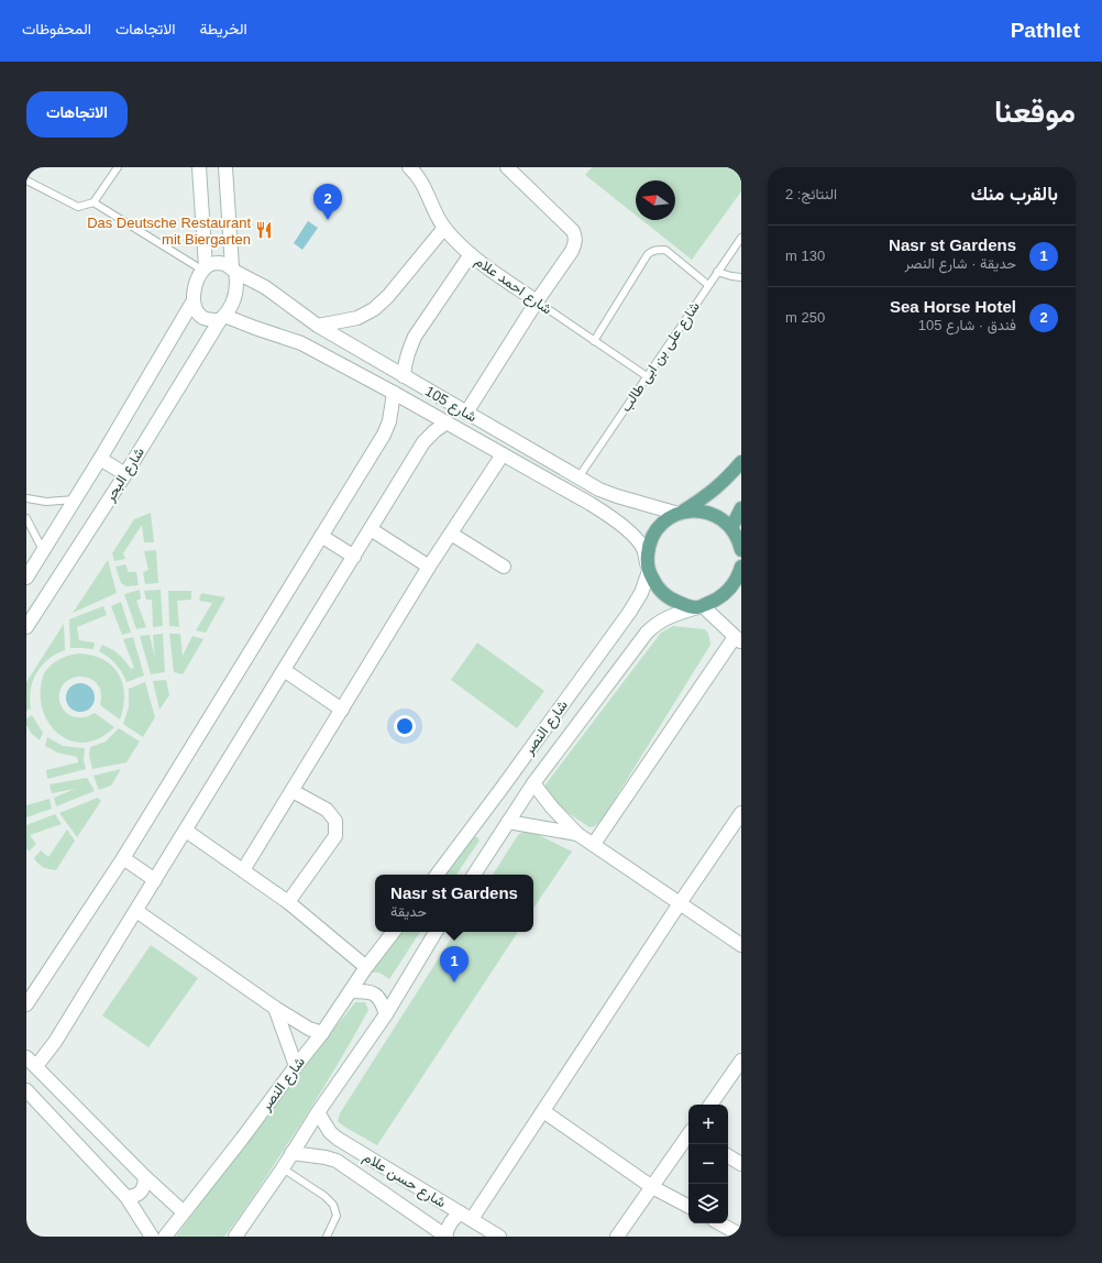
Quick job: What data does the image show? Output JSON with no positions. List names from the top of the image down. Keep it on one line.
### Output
{"streets":{"street":["شارع احمد علام","شارع 105","شارع البحر","شارع النصر","شارع حسن علام"],"lane":["شارع على بن ابى طالب"]},"crossings":[["شارع احمد علام","شارع على بن ابى طالب"],["شارع على بن ابى طالب","شارع 105"],["شارع 105","شارع البحر"],["شارع 105","شارع النصر"]],"places":{"restaurant":["Das Deutsche Restaurant mit Biergarten"]},"north":"left","page":{"header":"Pathlet","nav":["الخريطة","الاتجاهات","المحفوظات"],"title":"موقعنا","buttons":"الاتجاهات","heading":["بالقرب منك","النتائج: 2"],"pins":["2","1"],"list":[{"mark":"1","name":"Nasr st Gardens","note":"حديقة · شارع النصر","value":"130 m"},{"mark":"2","name":"Sea Horse Hotel","note":"فندق · شارع 105","value":"250 m"}],"popup":["Nasr st Gardens","حديقة"],"map_buttons":["+","−"]}}
